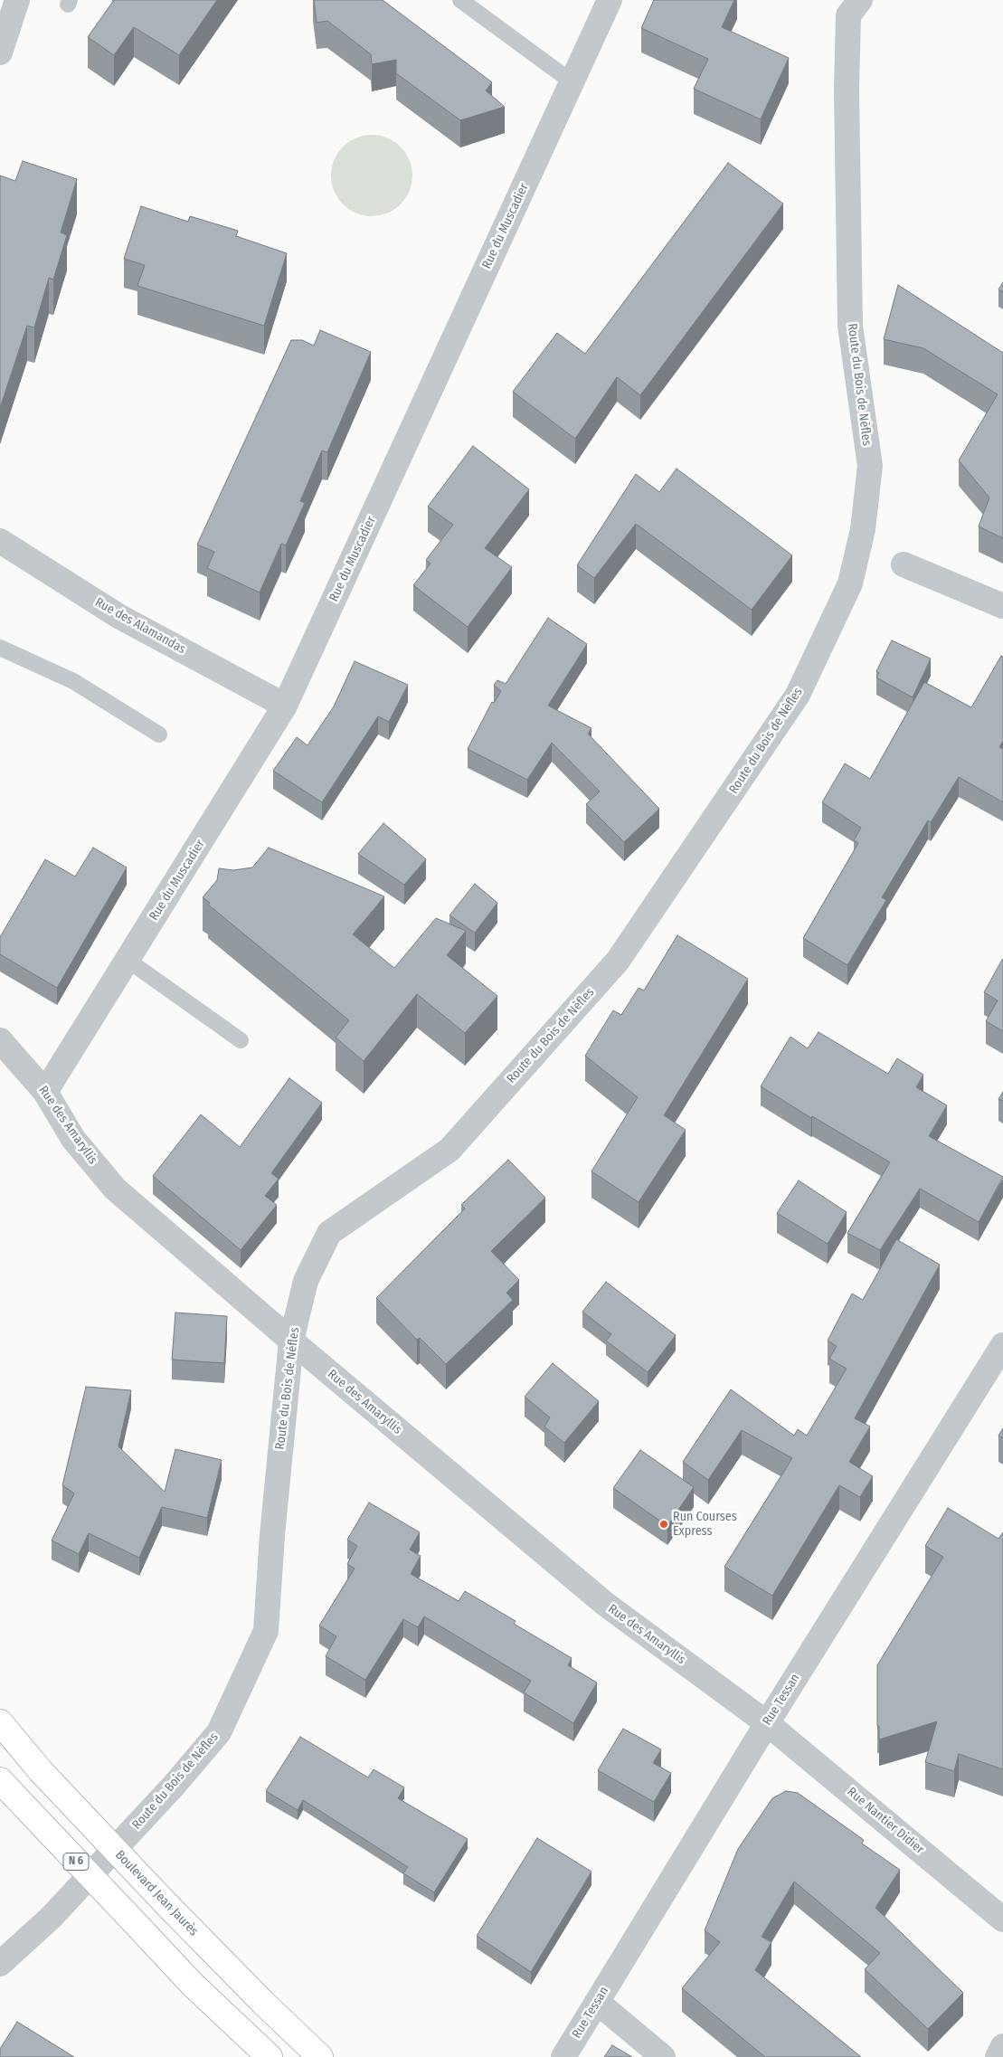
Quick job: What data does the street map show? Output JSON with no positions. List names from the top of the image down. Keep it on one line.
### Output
{"streets":{"main road":["N 6","Boulevard Jean Jaurès"],"street":["Rue du Muscadier","Route du Bois de Nèfles","Rue des Alamandas","Rue des Amaryllis","Rue Tessan","Rue Nantier Didier"]},"crossings":[["Rue du Muscadier","Rue des Alamandas"],["Rue du Muscadier","Rue des Amaryllis"],["Route du Bois de Nèfles","Rue des Amaryllis"],["Rue des Amaryllis","Rue Tessan"],["Rue des Amaryllis","Rue Nantier Didier"],["Rue Tessan","Rue Nantier Didier"]],"places":["Run Courses Express"]}
